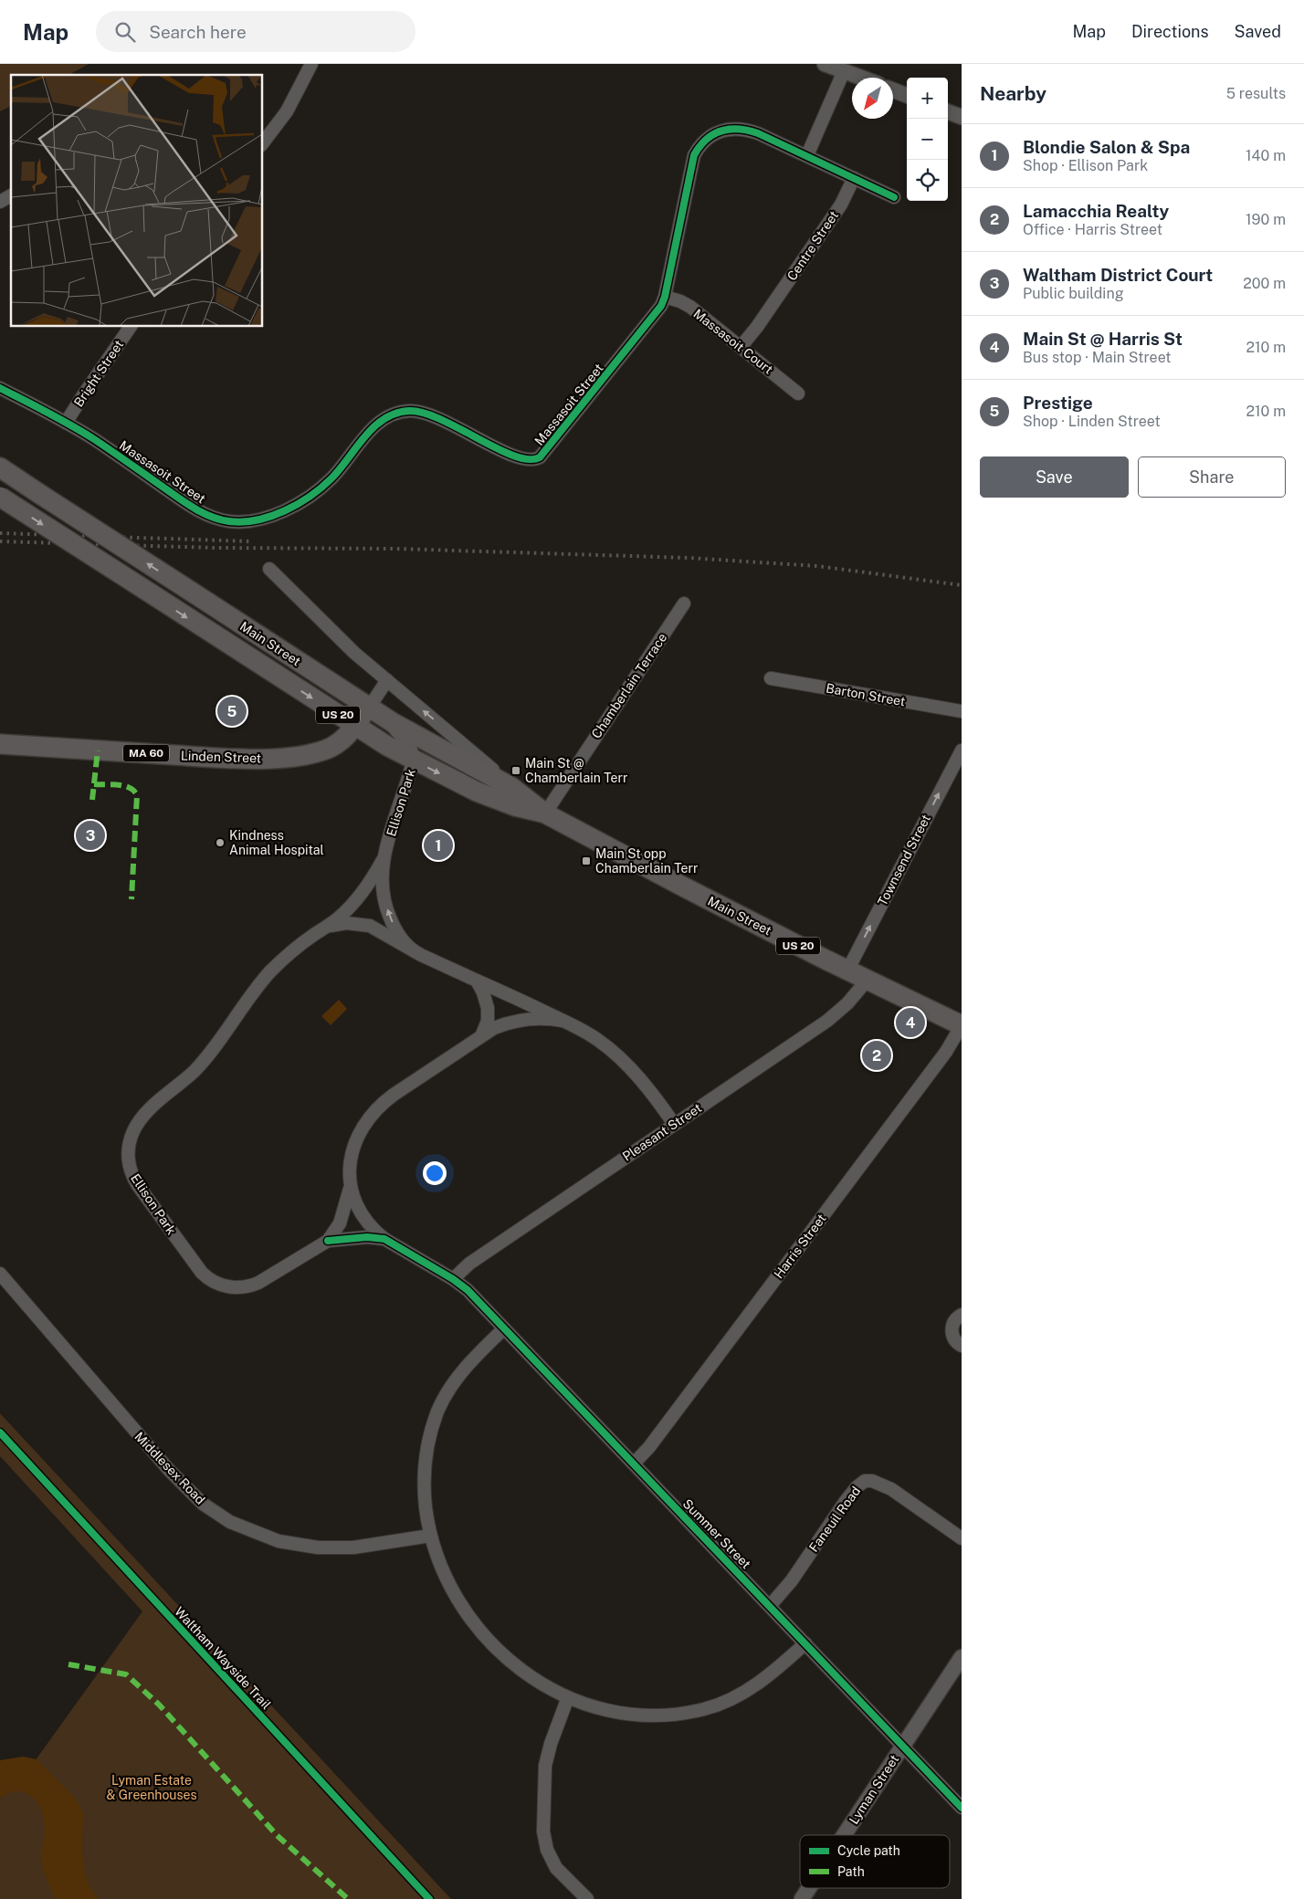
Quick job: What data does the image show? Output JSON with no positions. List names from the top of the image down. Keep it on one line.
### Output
{"streets":{"main road":["Main Street","US 20","MA 60","Linden Street"],"street":["Centre Street","Massasoit Court","Bright Street","Massasoit Street","Chamberlain Terrace","Barton Street","Ellison Park","Townsend Street","Pleasant Street","Harris Street","Middlesex Road","Faneuil Road","Summer Street","Lyman Street"],"cycle path":["Waltham Wayside Trail"]},"crossings":[["Centre Street","Massasoit Court"],["Centre Street","Massasoit Street"],["Massasoit Court","Massasoit Street"],["Bright Street","Massasoit Street"],["Main Street","Chamberlain Terrace"],["Main Street","Linden Street"],["Main Street","Ellison Park"],["Main Street","Townsend Street"],["Main Street","Pleasant Street"],["Main Street","Harris Street"],["Linden Street","Ellison Park"],["Ellison Park","Pleasant Street"],["Ellison Park","Summer Street"],["Pleasant Street","Summer Street"],["Harris Street","Summer Street"],["Faneuil Road","Summer Street"],["Summer Street","Lyman Street"]],"one_way":["Townsend Street"],"parks":["Lyman Estate & Greenhouses"],"places":{"transit":["Main St @ Chamberlain Terr","Main St opp Chamberlain Terr"],"other":["Kindness Animal Hospital"]},"legend":["Cycle path","Path"],"north":"bottom left","page":{"header":"Map","search":"Search here","nav":["Map","Directions","Saved"],"heading":["Nearby","5 results"],"map_buttons":["+","−"],"list":[{"mark":"1","name":"Blondie Salon & Spa","note":"Shop · Ellison Park","value":"140 m"},{"mark":"2","name":"Lamacchia Realty","note":"Office · Harris Street","value":"190 m"},{"mark":"3","name":"Waltham District Court","note":"Public building","value":"200 m"},{"mark":"4","name":"Main St @ Harris St","note":"Bus stop · Main Street","value":"210 m"},{"mark":"5","name":"Prestige","note":"Shop · Linden Street","value":"210 m"}],"buttons":["Save","Share"],"pins":["5","3","1","4","2"]}}
